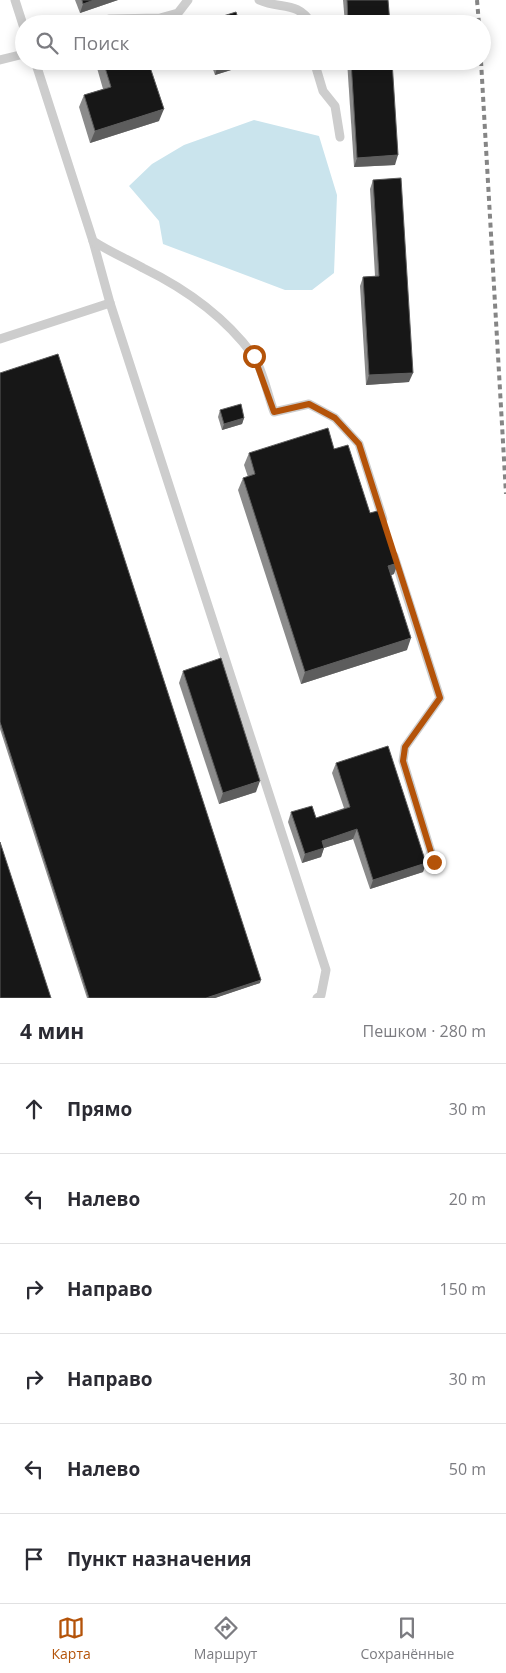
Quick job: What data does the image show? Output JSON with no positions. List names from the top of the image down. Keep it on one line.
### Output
{"page":{"search":"Поиск","heading":["4 мин","Пешком · 280 m"],"list":[["Прямо","30 m"],["Налево","20 m"],["Направо","150 m"],["Направо","30 m"],["Налево","50 m"],"Пункт назначения"],"nav":["Карта","Маршрут","Сохранённые"]}}
